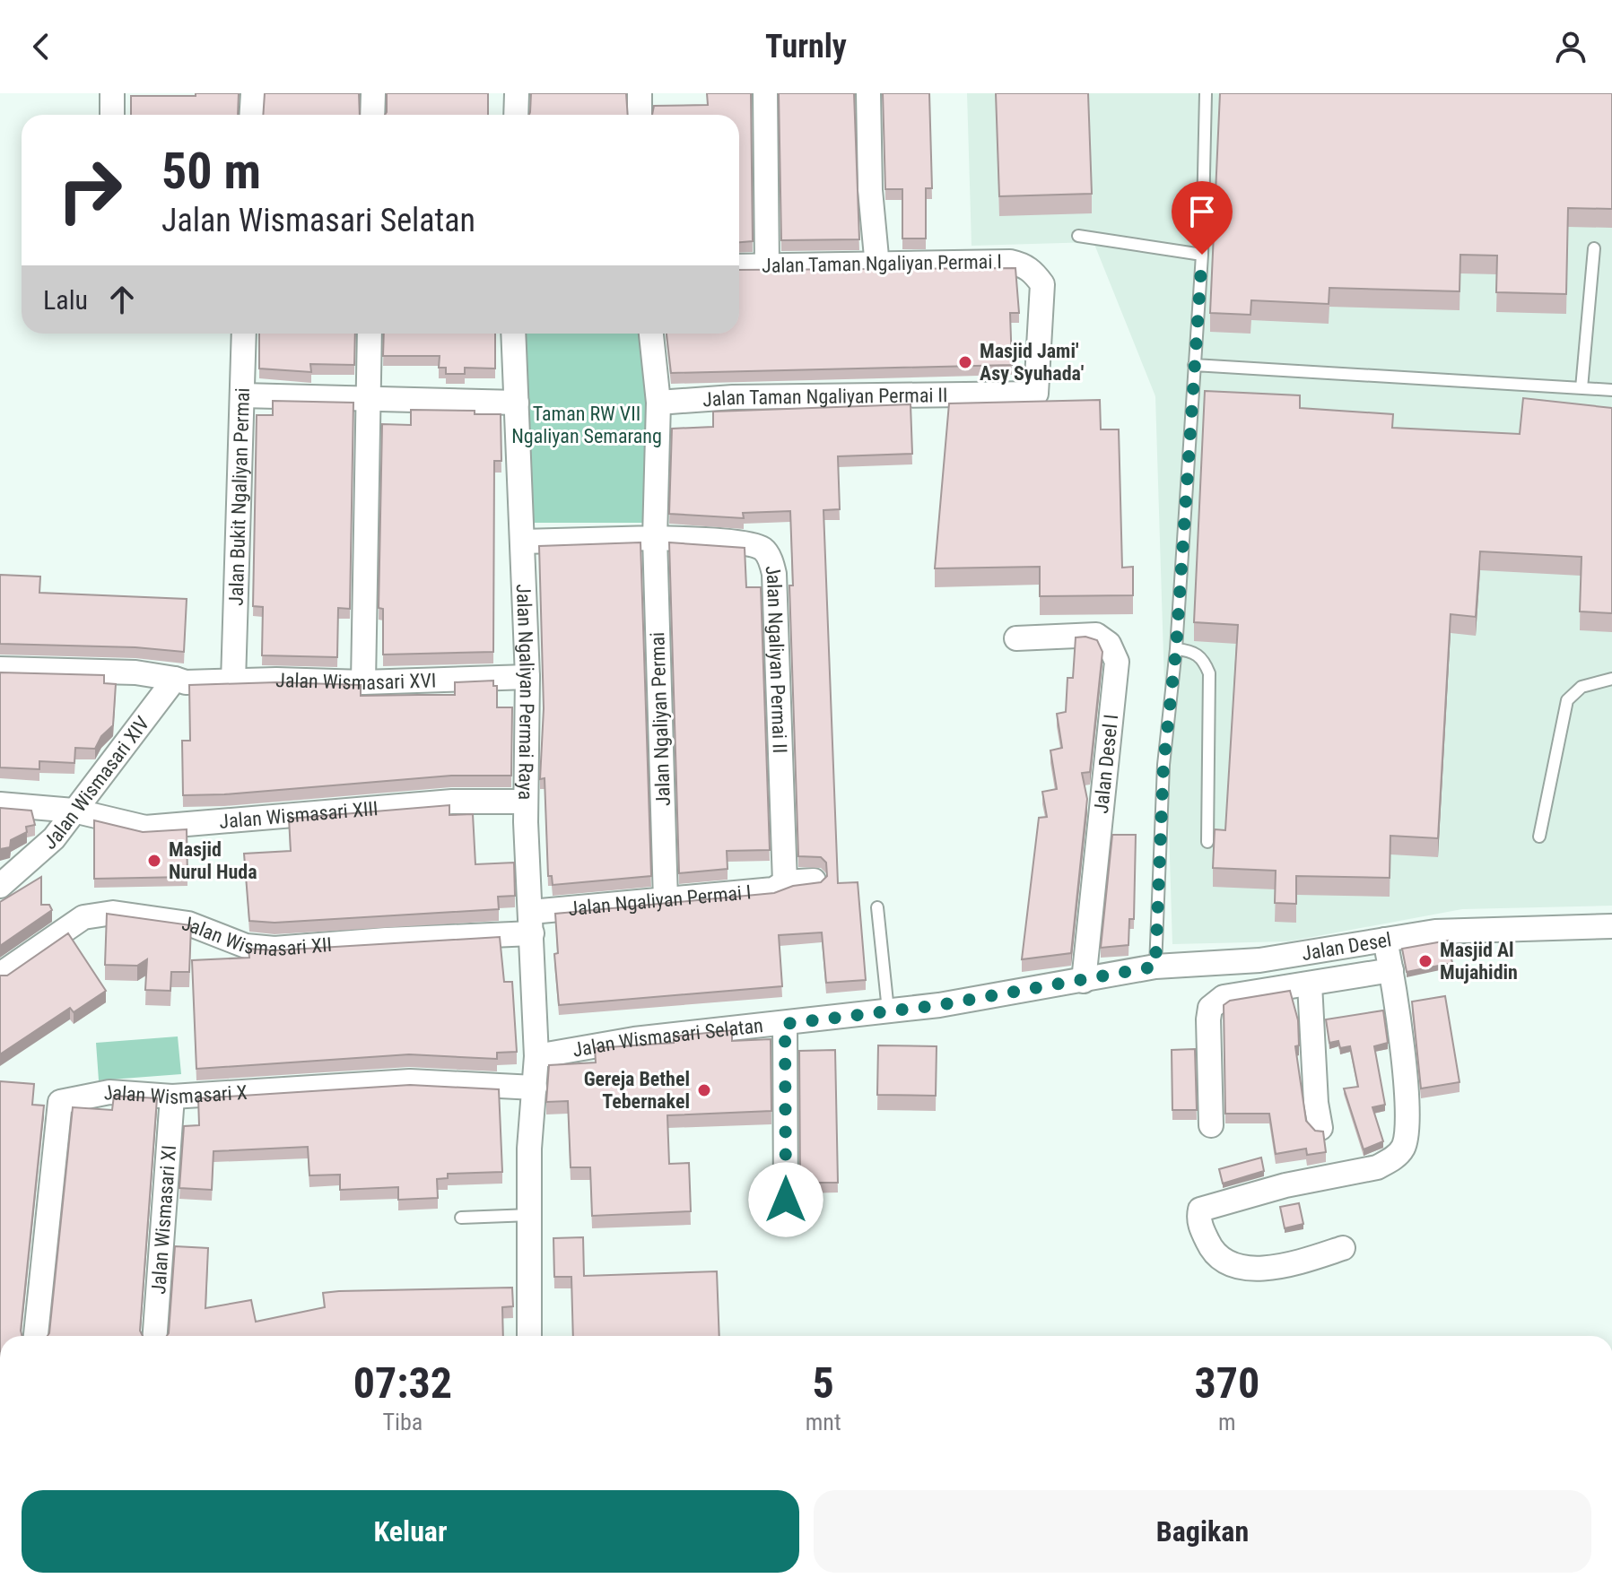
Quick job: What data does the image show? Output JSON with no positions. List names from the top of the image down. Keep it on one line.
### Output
{"streets":{"street":["Jalan Taman Ngaliyan Permai I","Jalan Taman Ngaliyan Permai II","Jalan Bukit Ngaliyan Permai","Jalan Ngaliyan Permai II","Jalan Wismasari XVI","Jalan Ngaliyan Permai Raya","Jalan Ngaliyan Permai","Jalan Desel I","Jalan Wismasari XIV","Jalan Wismasari XIII","Jalan Ngaliyan Permai I","Jalan Wismasari XII","Jalan Desel","Jalan Wismasari Selatan","Jalan Wismasari X","Jalan Wismasari XI"]},"crossings":[["Jalan Taman Ngaliyan Permai I","Jalan Taman Ngaliyan Permai II"],["Jalan Bukit Ngaliyan Permai","Jalan Wismasari XVI"],["Jalan Bukit Ngaliyan Permai","Jalan Ngaliyan Permai Raya"],["Jalan Ngaliyan Permai II","Jalan Ngaliyan Permai Raya"],["Jalan Ngaliyan Permai II","Jalan Ngaliyan Permai"],["Jalan Ngaliyan Permai II","Jalan Ngaliyan Permai I"],["Jalan Wismasari XVI","Jalan Ngaliyan Permai Raya"],["Jalan Wismasari XVI","Jalan Wismasari XIV"],["Jalan Ngaliyan Permai Raya","Jalan Wismasari XIII"],["Jalan Ngaliyan Permai Raya","Jalan Ngaliyan Permai I"],["Jalan Ngaliyan Permai Raya","Jalan Wismasari XII"],["Jalan Ngaliyan Permai Raya","Jalan Wismasari Selatan"],["Jalan Ngaliyan Permai","Jalan Ngaliyan Permai I"],["Jalan Desel I","Jalan Desel"],["Jalan Desel I","Jalan Wismasari Selatan"],["Jalan Wismasari XIV","Jalan Wismasari XIII"],["Jalan Ngaliyan Permai I","Jalan Wismasari XII"],["Jalan Desel","Jalan Wismasari Selatan"],["Jalan Wismasari X","Jalan Wismasari XI"]],"parks":["Taman RW VII Ngaliyan Semarang"],"places":["Masjid Jami' Asy Syuhada'","Masjid Nurul Huda","Masjid Al Mujahidin","Gereja Bethel Tebernakel"],"page":{"header":"Turnly","turn":["50 m","Jalan Wismasari Selatan"],"then":"Lalu","eta":["07:32","Tiba","5","mnt","370","m"],"buttons":["Keluar","Bagikan"]}}
